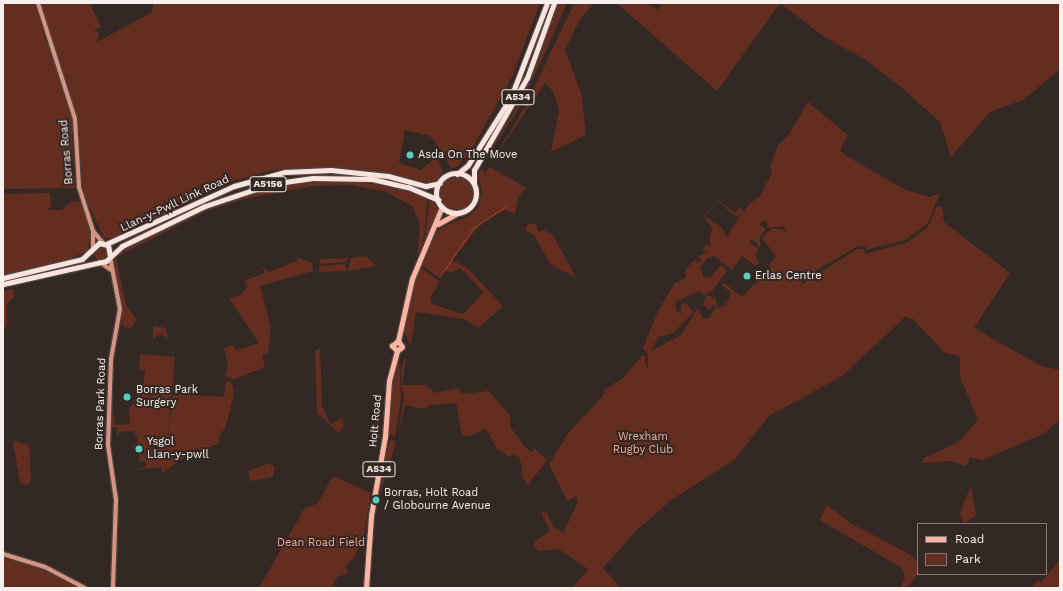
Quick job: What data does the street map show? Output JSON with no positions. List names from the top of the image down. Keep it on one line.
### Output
{"streets":{"highway":["A534","A5156","Llan-y-Pwll Link Road"],"main road":["Holt Road"],"street":["Borras Road","Borras Park Road"]},"crossings":[["A534","Llan-y-Pwll Link Road"],["Borras Road","Llan-y-Pwll Link Road"],["Llan-y-Pwll Link Road","Borras Park Road"]],"parks":["Wrexham Rugby Club","Dean Road Field"],"places":["Asda On The Move","Erlas Centre","Borras Park Surgery","Ysgol Llan-y-pwll","Borras, Holt Road / Globourne Avenue"],"legend":["Road","Park"]}
